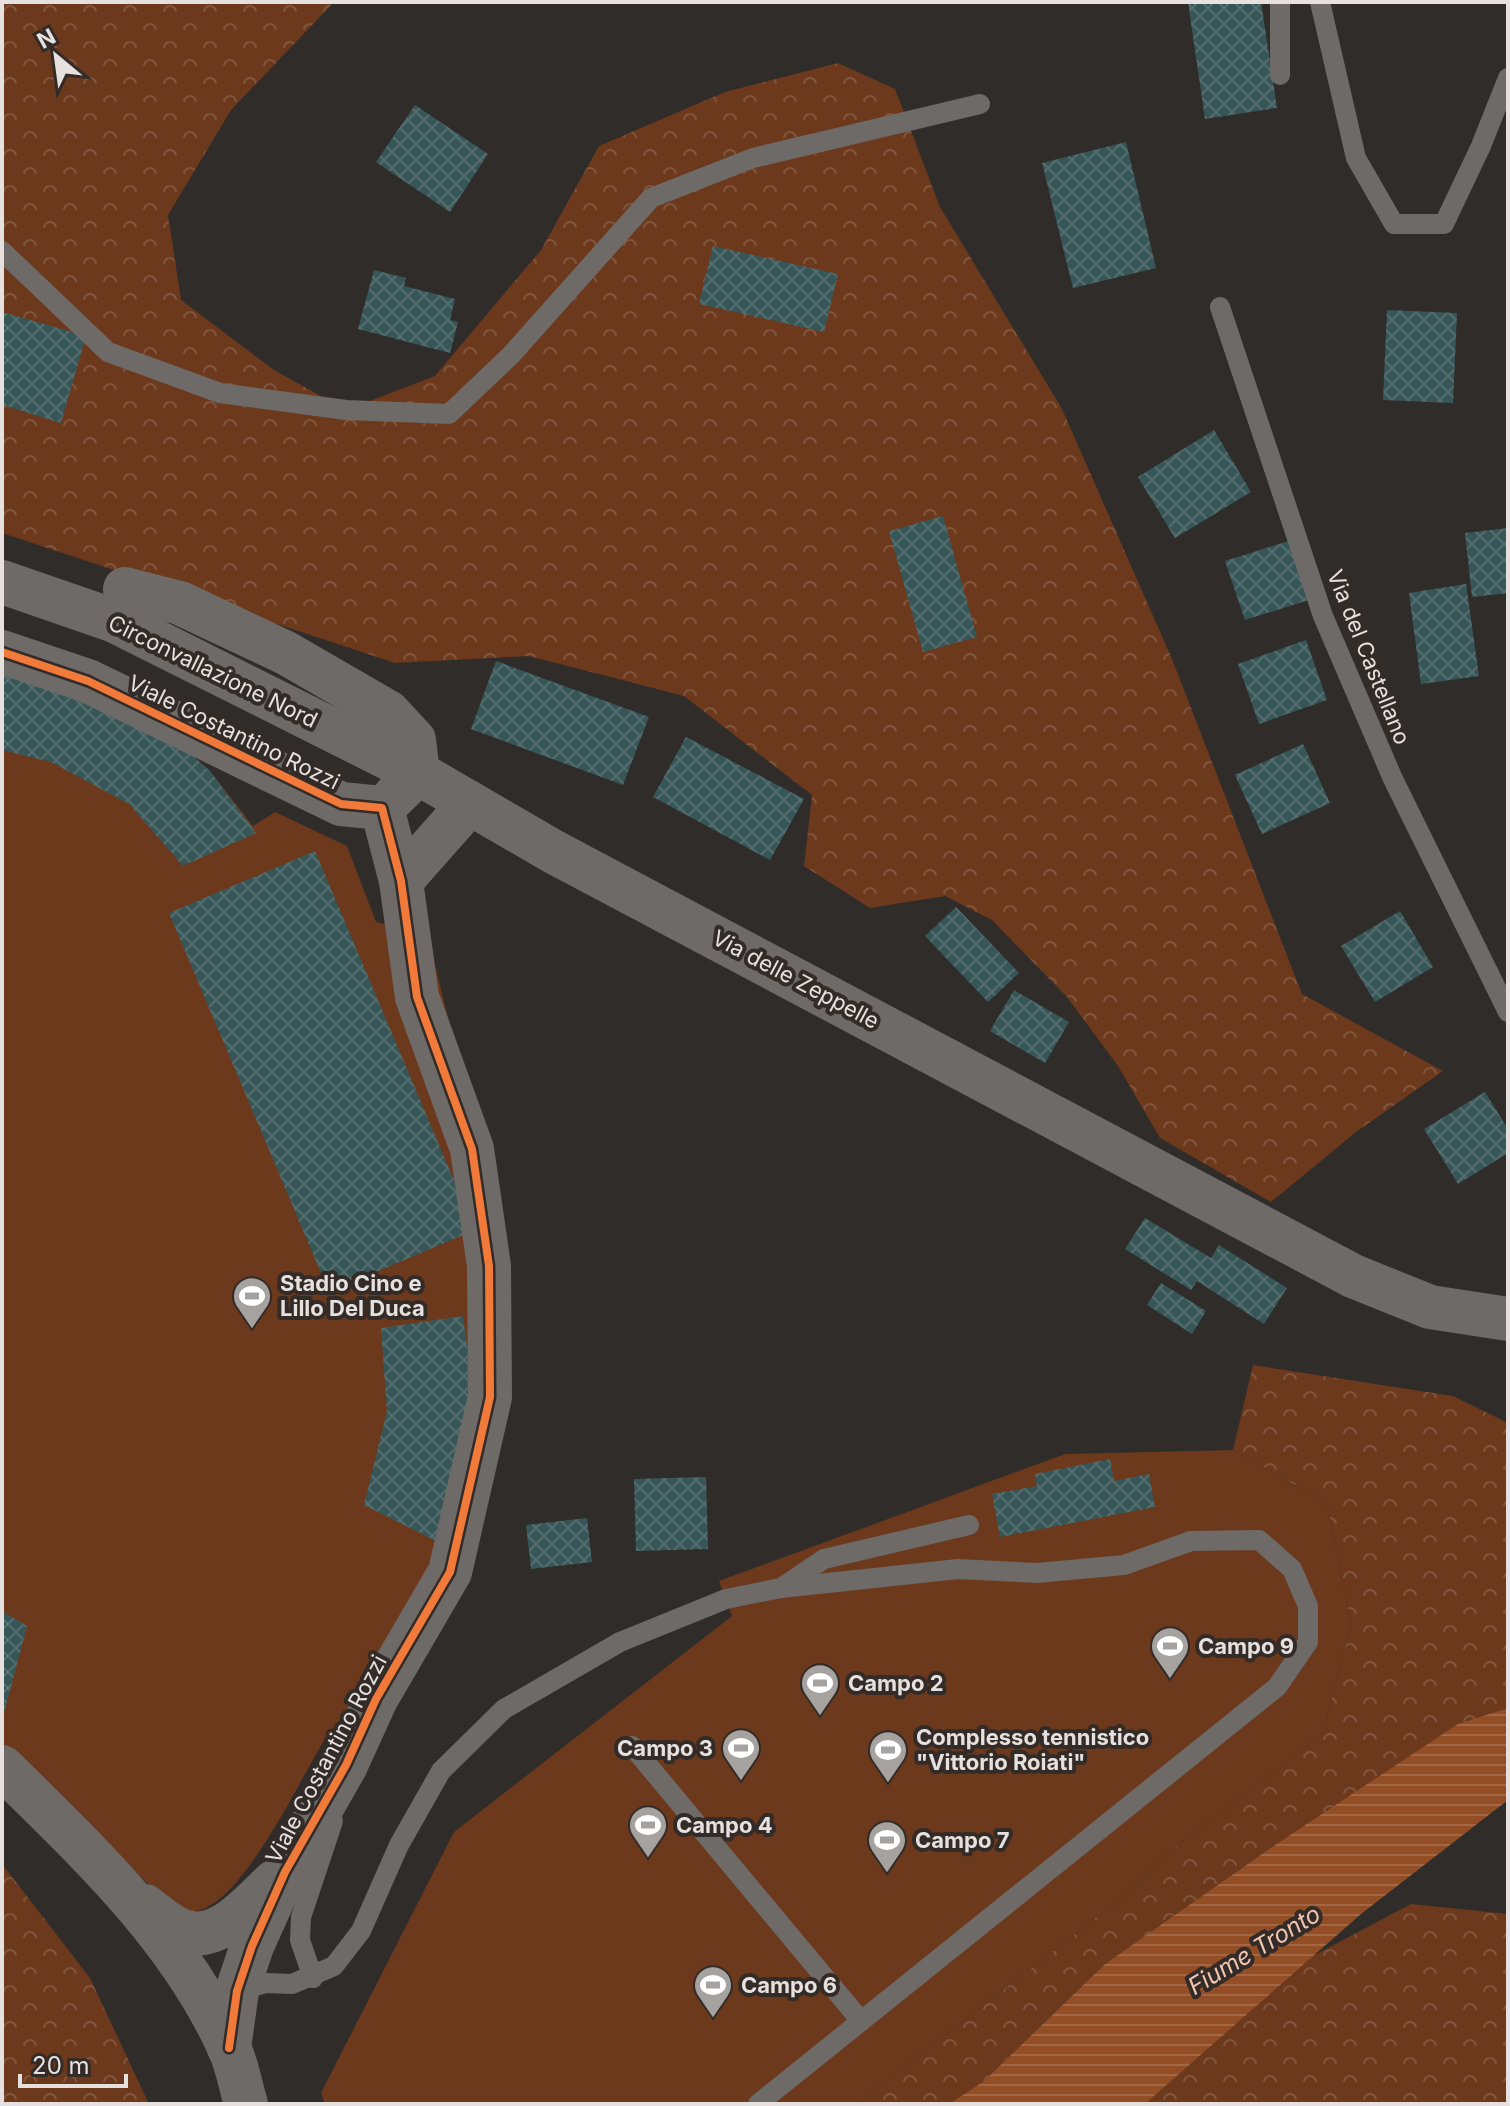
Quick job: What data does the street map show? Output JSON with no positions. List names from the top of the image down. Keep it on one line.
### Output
{"streets":{"street":["Circonvallazione Nord","Viale Costantino Rozzi","Via delle Zeppelle"],"lane":["Via del Castellano"]},"crossings":[["Circonvallazione Nord","Via delle Zeppelle"]],"water":["Fiume Tronto"],"places":{"sports":["Stadio Cino e Lillo Del Duca","Campo 9","Campo 2","Campo 3","Complesso tennistico \"Vittorio Roiati\"","Campo 4","Campo 7","Campo 6"]},"scale_bar":"20 m","north":"top left"}
